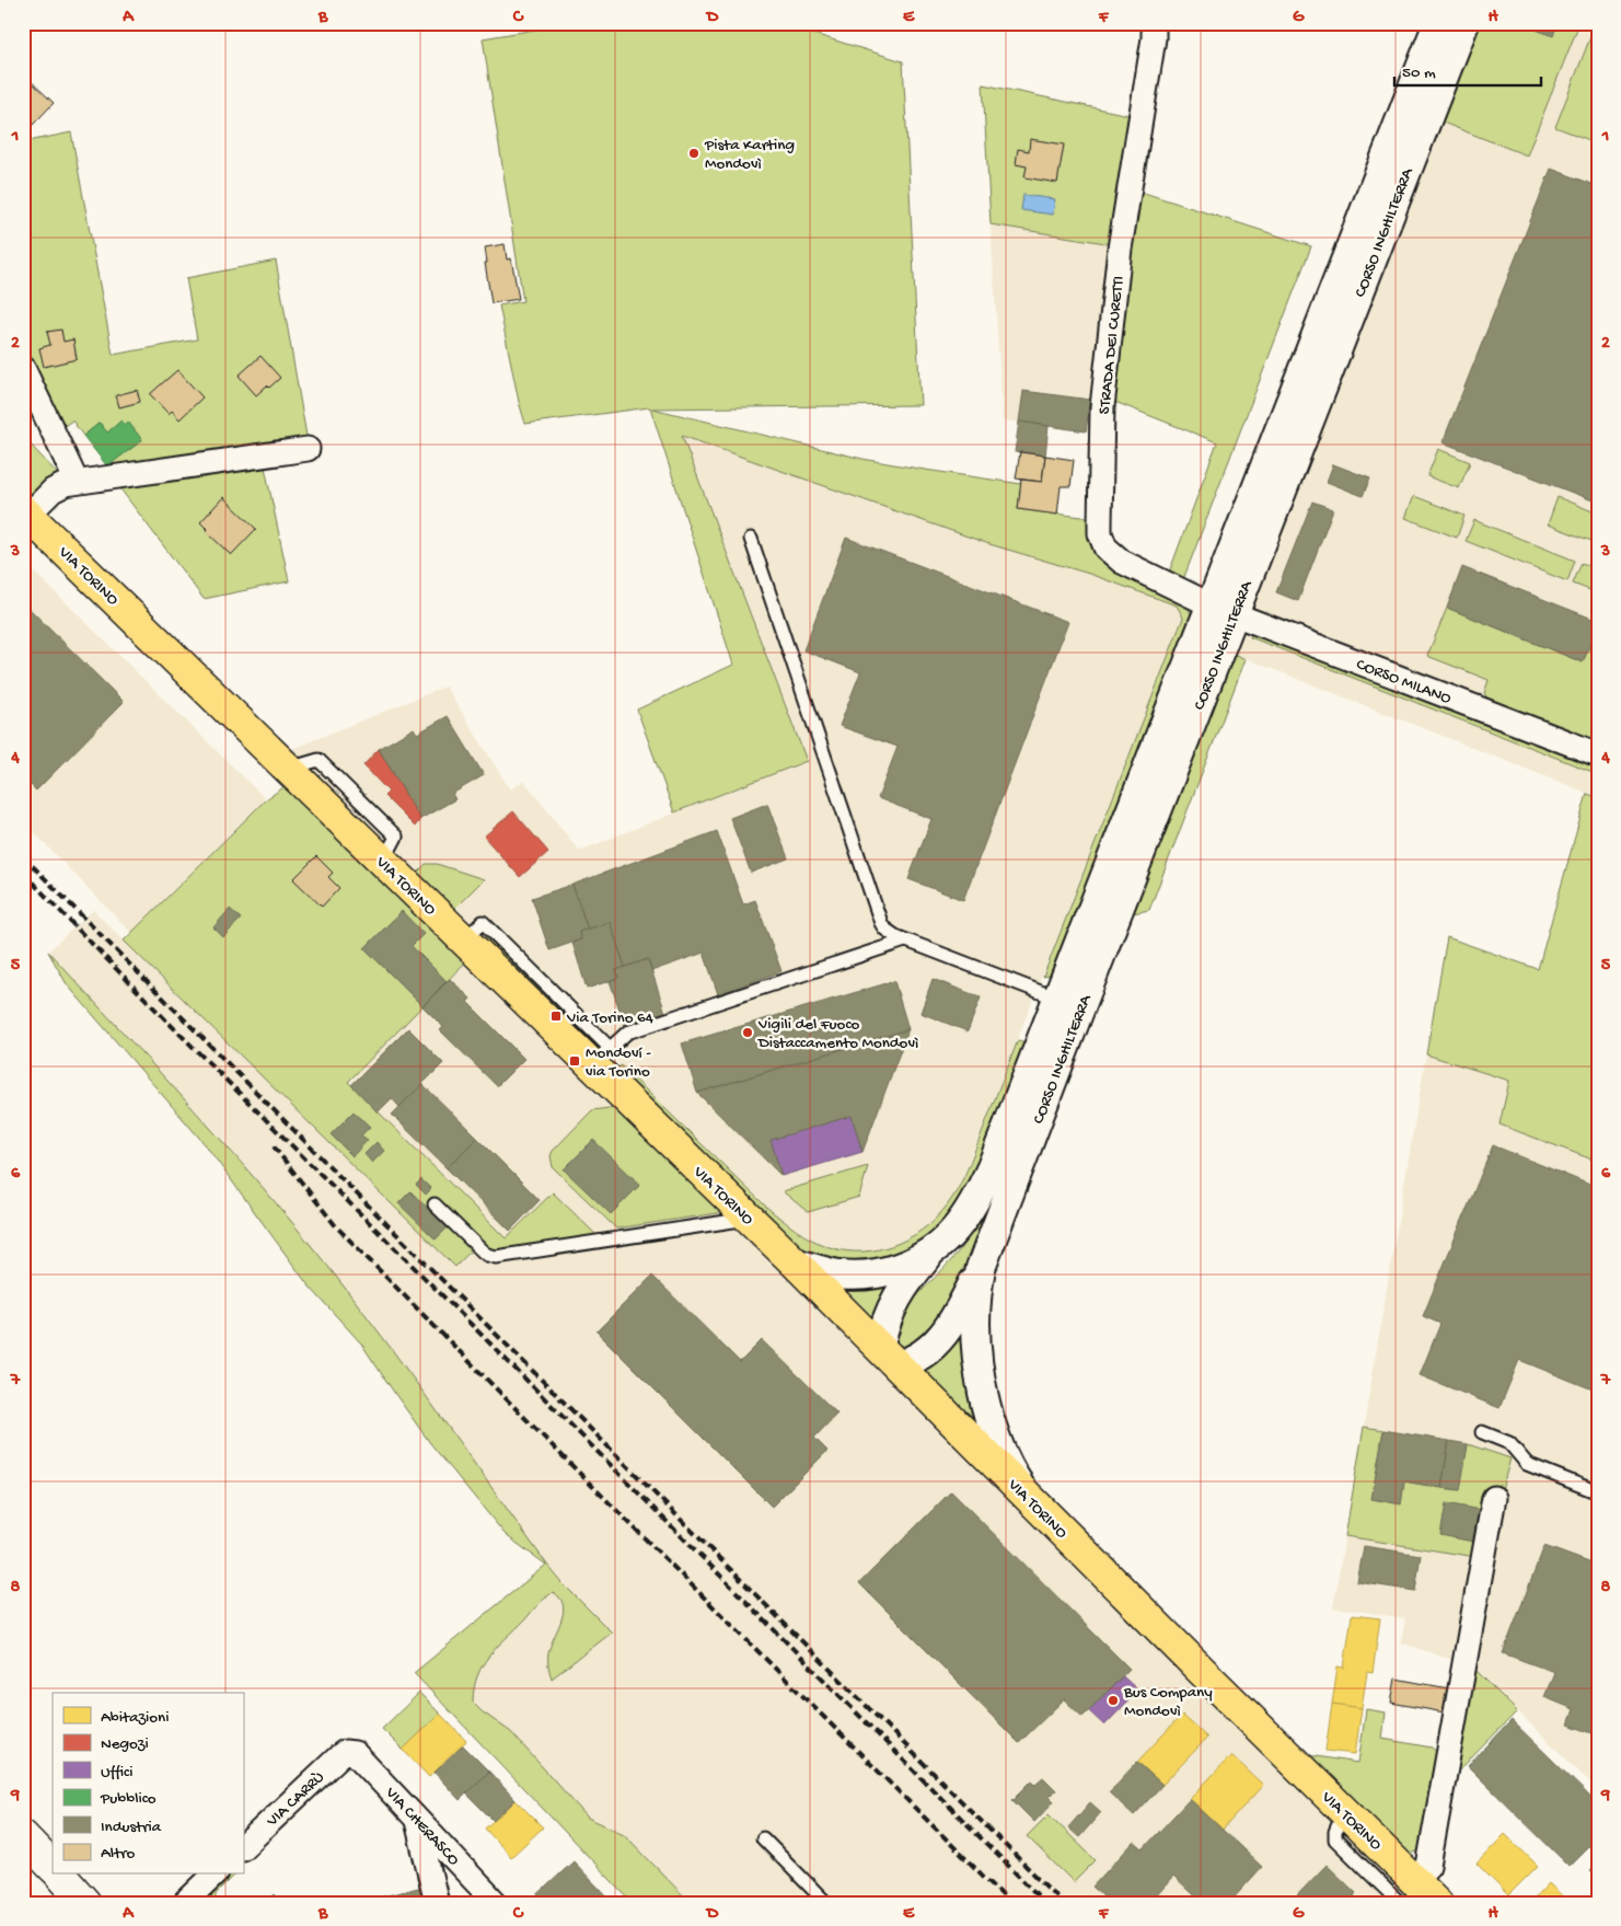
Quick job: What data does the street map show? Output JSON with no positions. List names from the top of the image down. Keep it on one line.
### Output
{"streets":{"main road":["VIA TORINO"],"street":["CORSO INGHILTERRA","STRADA DEI CURETTI","CORSO MILANO","VIA CARRÙ","VIA CHERASCO"]},"crossings":[["CORSO INGHILTERRA","STRADA DEI CURETTI"],["CORSO INGHILTERRA","VIA TORINO"],["CORSO INGHILTERRA","CORSO MILANO"],["STRADA DEI CURETTI","CORSO MILANO"],["VIA CARRÙ","VIA CHERASCO"]],"places":{"other":["Pista Karting Mondovì","Vigili del Fuoco Distaccamento Mondovì","Bus Company Mondovì"],"transit":["Via Torino 64","Mondoví - via Torino"]},"legend":["Abitazioni","Negozi","Uffici","Pubblico","Industria","Altro"],"scale_bar":"50 m","grid":{"columns":["A","B","C","D","E","F","G","H"],"rows":["1","2","3","4","5","6","7","8","9"]}}
